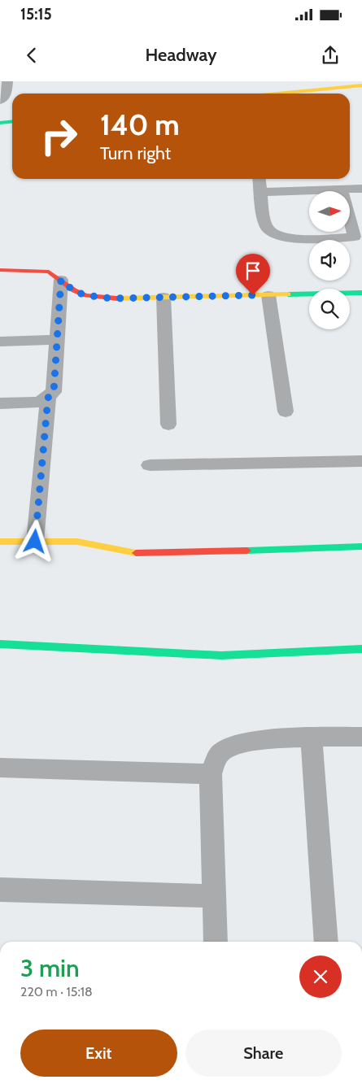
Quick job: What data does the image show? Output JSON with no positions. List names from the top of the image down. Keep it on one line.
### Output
{"north":"right","page":{"status":"15:15","header":"Headway","turn":["140 m","Turn right"],"heading":["3 min","220 m · 15:18"],"buttons":["Exit","Share"]}}
